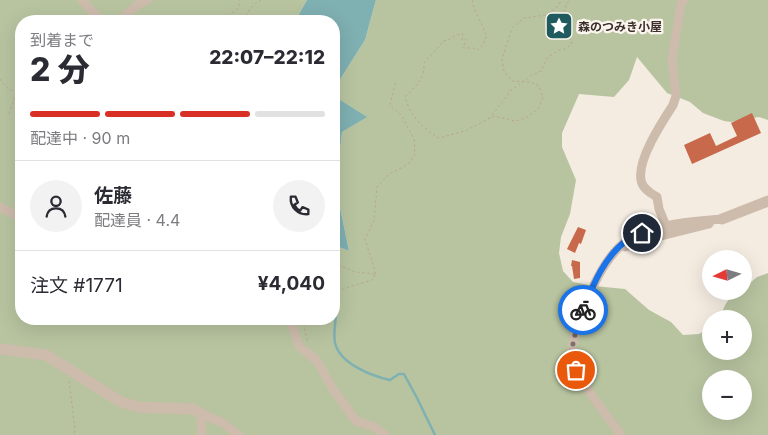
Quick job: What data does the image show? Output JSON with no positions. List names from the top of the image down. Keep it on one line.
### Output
{"places":{"place":["森のつみき小屋"]},"north":"left","page":{"heading":["2 分","到着まで","22:07–22:12"],"panel":["佐藤","配達員 · 4.4","注文 #1771","¥4,040"],"bar":"配達中 · 90 m","map_buttons":["+","−"]}}
